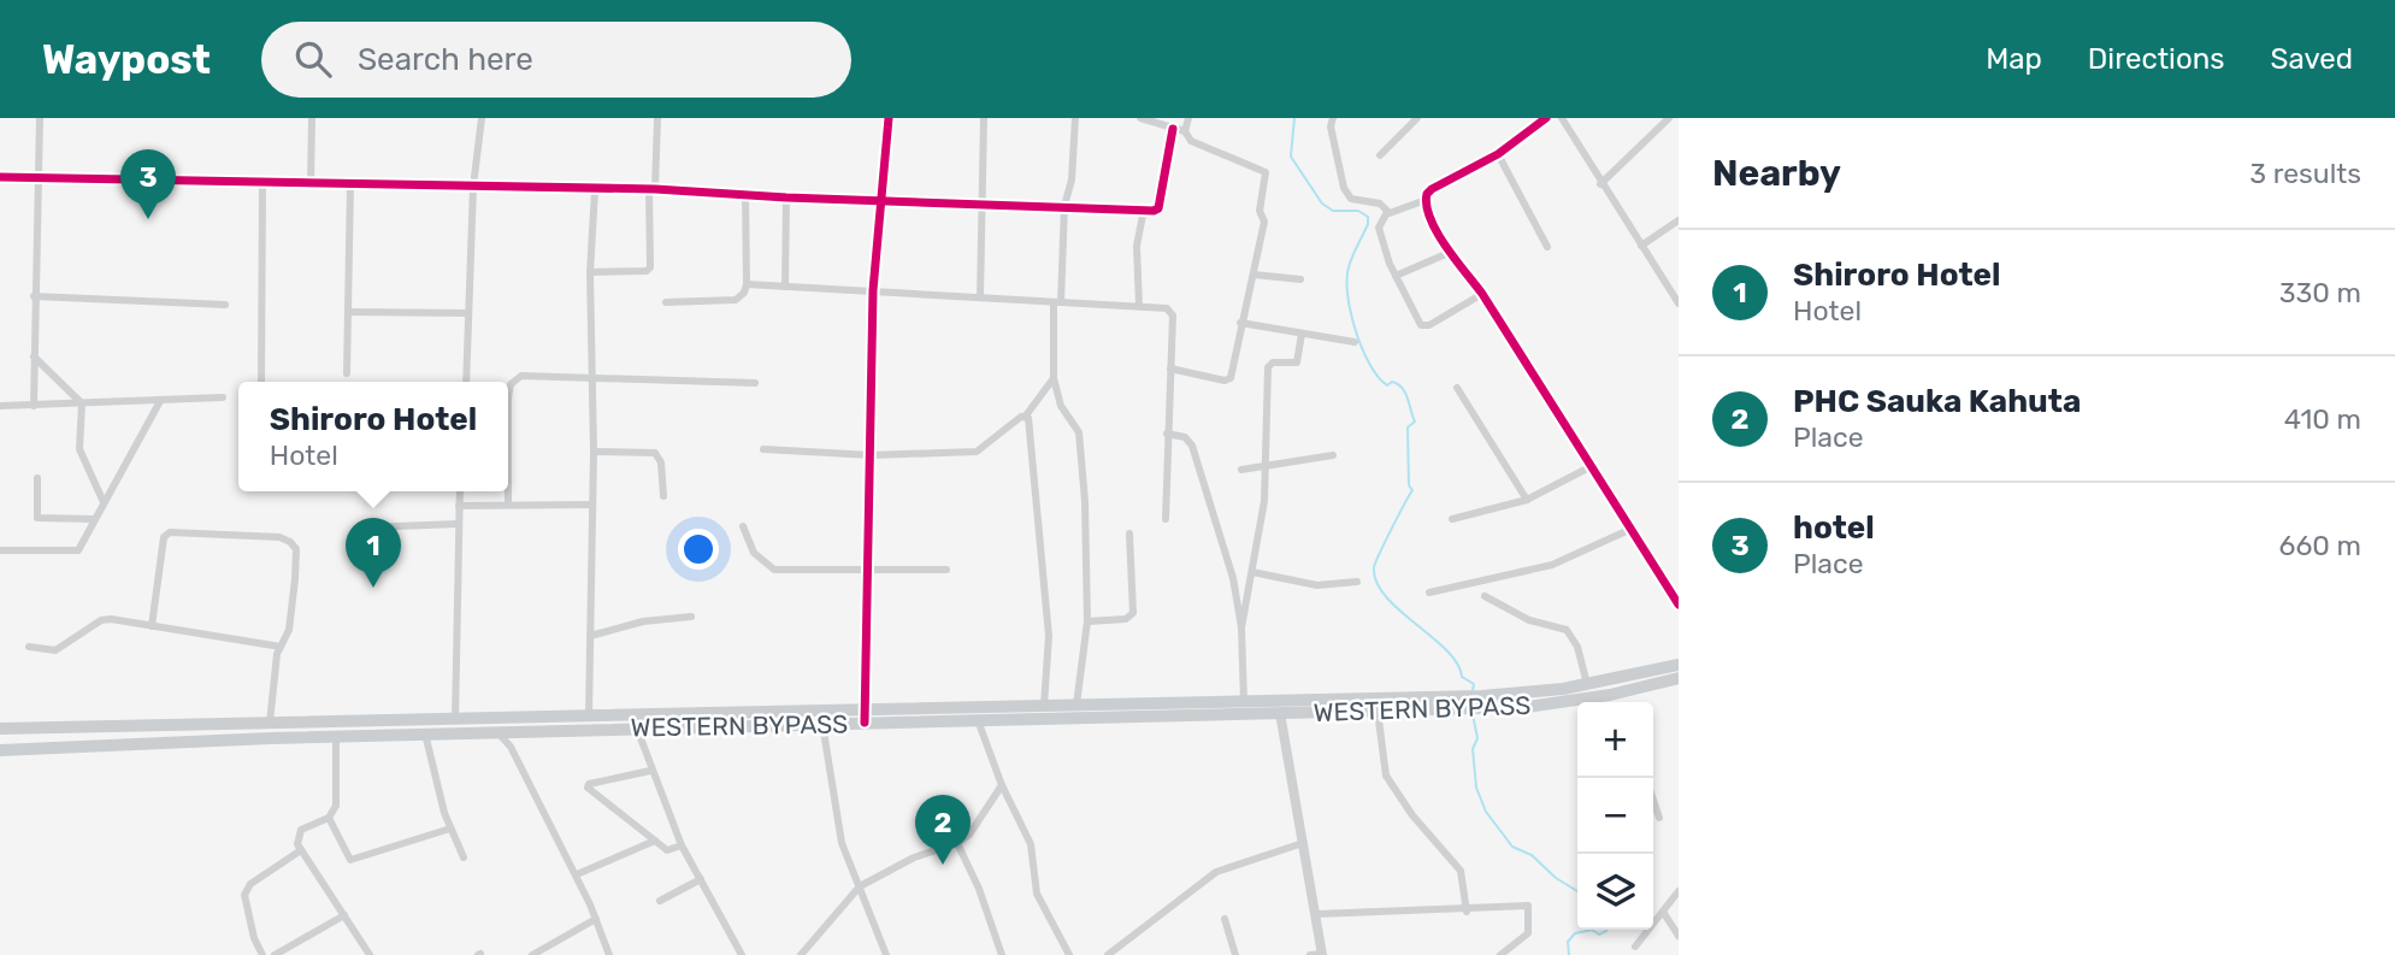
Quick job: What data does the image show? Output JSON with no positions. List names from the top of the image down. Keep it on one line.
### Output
{"streets":{"main road":["WESTERN BYPASS"]},"page":{"header":"Waypost","search":"Search here","nav":["Map","Directions","Saved"],"heading":["Nearby","3 results"],"pins":["3","1","2"],"list":[{"mark":"1","name":"Shiroro Hotel","note":"Hotel","value":"330 m"},{"mark":"2","name":"PHC Sauka Kahuta","note":"Place","value":"410 m"},{"mark":"3","name":"hotel","note":"Place","value":"660 m"}],"popup":["Shiroro Hotel","Hotel"],"map_buttons":["+","−"]}}
